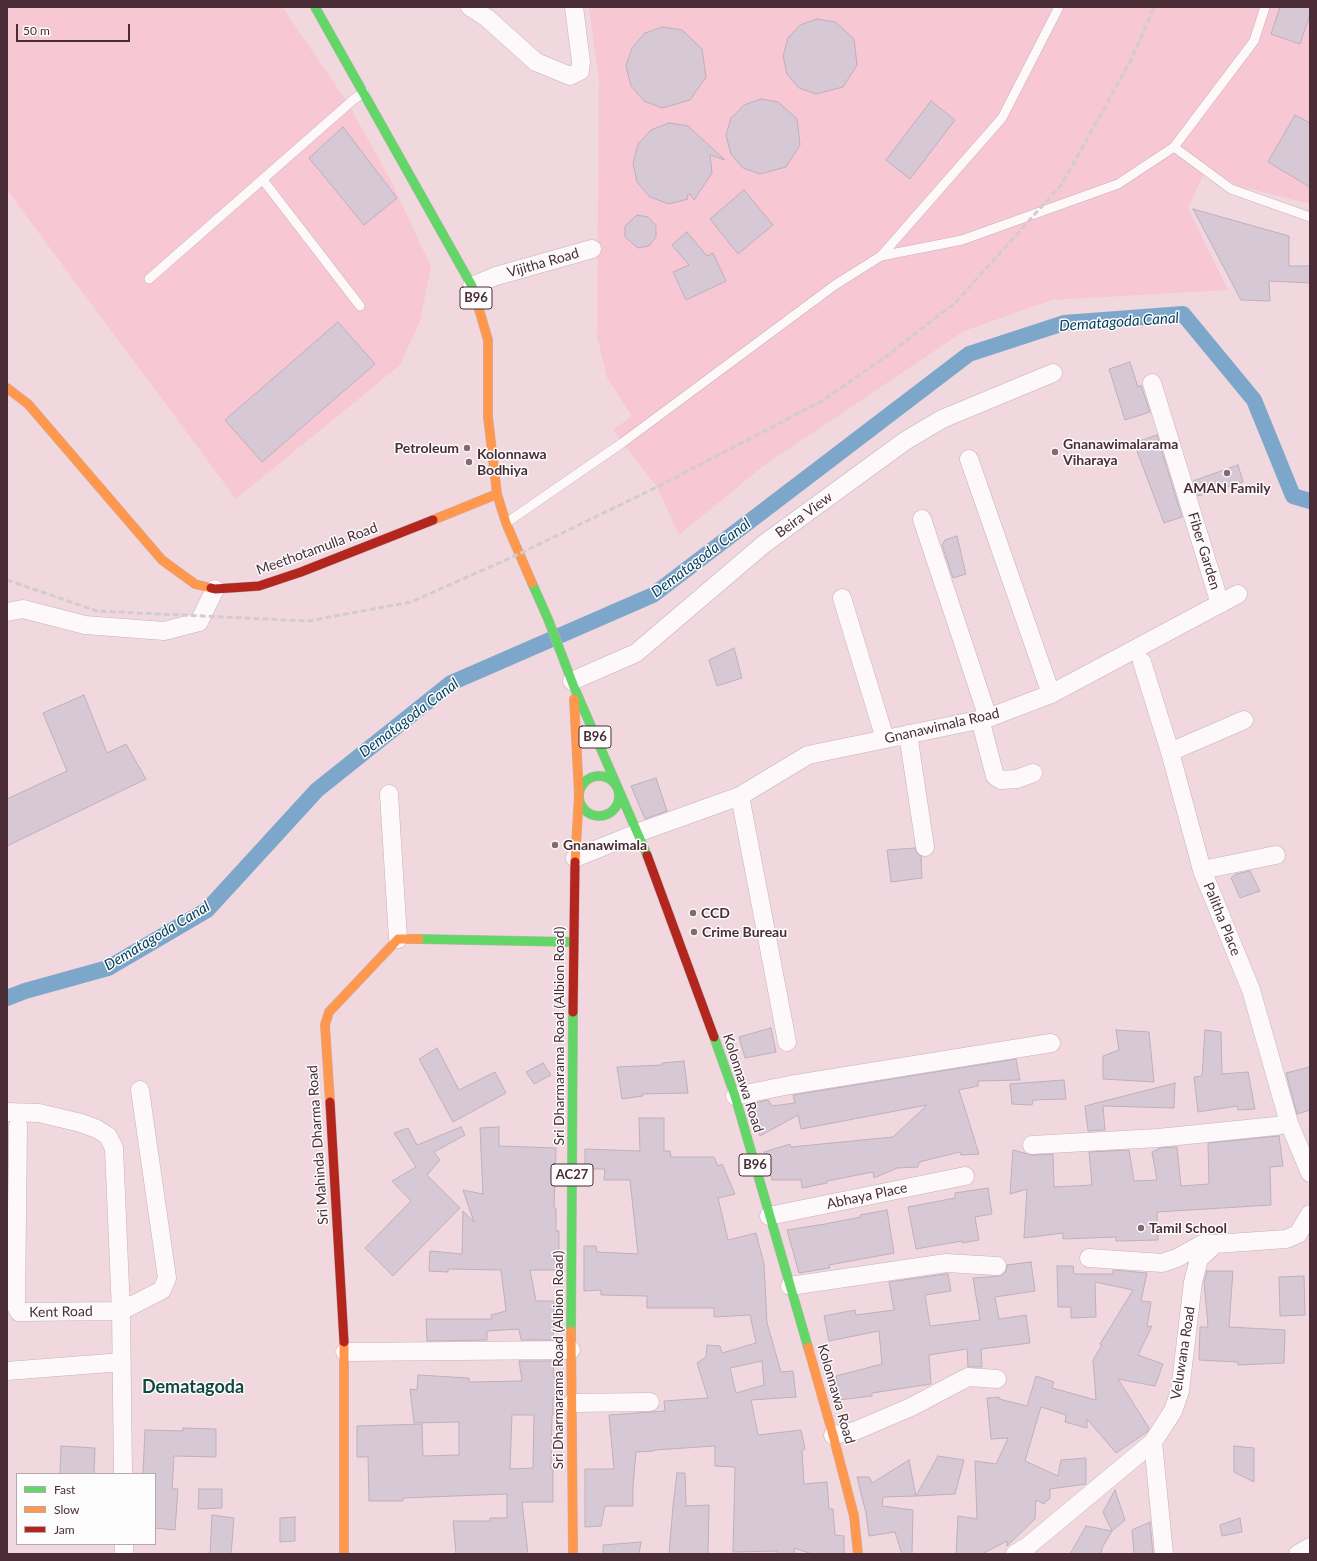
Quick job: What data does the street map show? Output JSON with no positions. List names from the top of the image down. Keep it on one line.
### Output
{"streets":{"main road":["B96","Meethotamulla Road","Sri Dharmarama Road (Albion Road)","Kolonnawa Road","Sri Mahinda Dharma Road","AC27"],"street":["Vijitha Road","Beira View","Fiber Garden","Gnanawimala Road","Palitha Place","Abhaya Place","Kent Road","Veluwana Road"]},"crossings":[["Vijitha Road","B96"],["B96","Beira View"],["B96","Meethotamulla Road"],["B96","Sri Dharmarama Road (Albion Road)"],["B96","Kolonnawa Road"],["Beira View","Sri Dharmarama Road (Albion Road)"],["Beira View","Kolonnawa Road"],["Fiber Garden","Gnanawimala Road"],["Gnanawimala Road","Sri Dharmarama Road (Albion Road)"],["Gnanawimala Road","Kolonnawa Road"],["Sri Dharmarama Road (Albion Road)","Kolonnawa Road"],["Kolonnawa Road","Abhaya Place"]],"districts":["Dematagoda"],"water":["Dematagoda Canal"],"places":["Petroleum","Gnanawimalarama Viharaya","Kolonnawa Bodhiya","AMAN Family","Gnanawimala","CCD","Crime Bureau","Tamil School"],"legend":["Fast","Slow","Jam"],"scale_bar":"50 m"}
